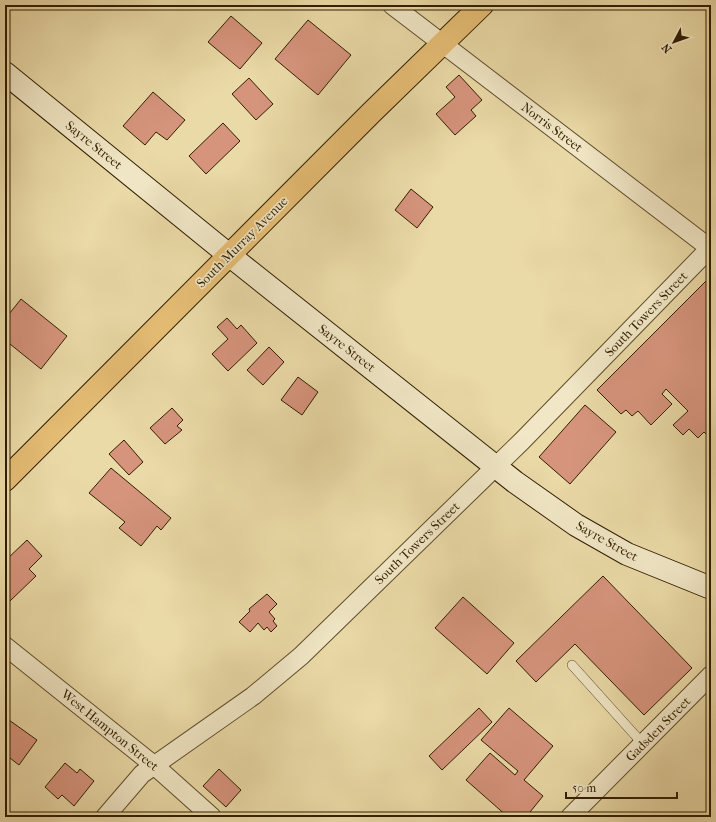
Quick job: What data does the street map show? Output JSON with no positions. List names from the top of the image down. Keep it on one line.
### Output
{"streets":{"main road":["Sayre Street","South Murray Avenue"],"street":["Norris Street","South Towers Street","Gadsden Street","West Hampton Street"]},"crossings":[["Norris Street","South Murray Avenue"],["Norris Street","South Towers Street"],["Sayre Street","South Murray Avenue"],["Sayre Street","South Towers Street"],["South Towers Street","West Hampton Street"]],"scale_bar":"50 m","north":"bottom left"}
